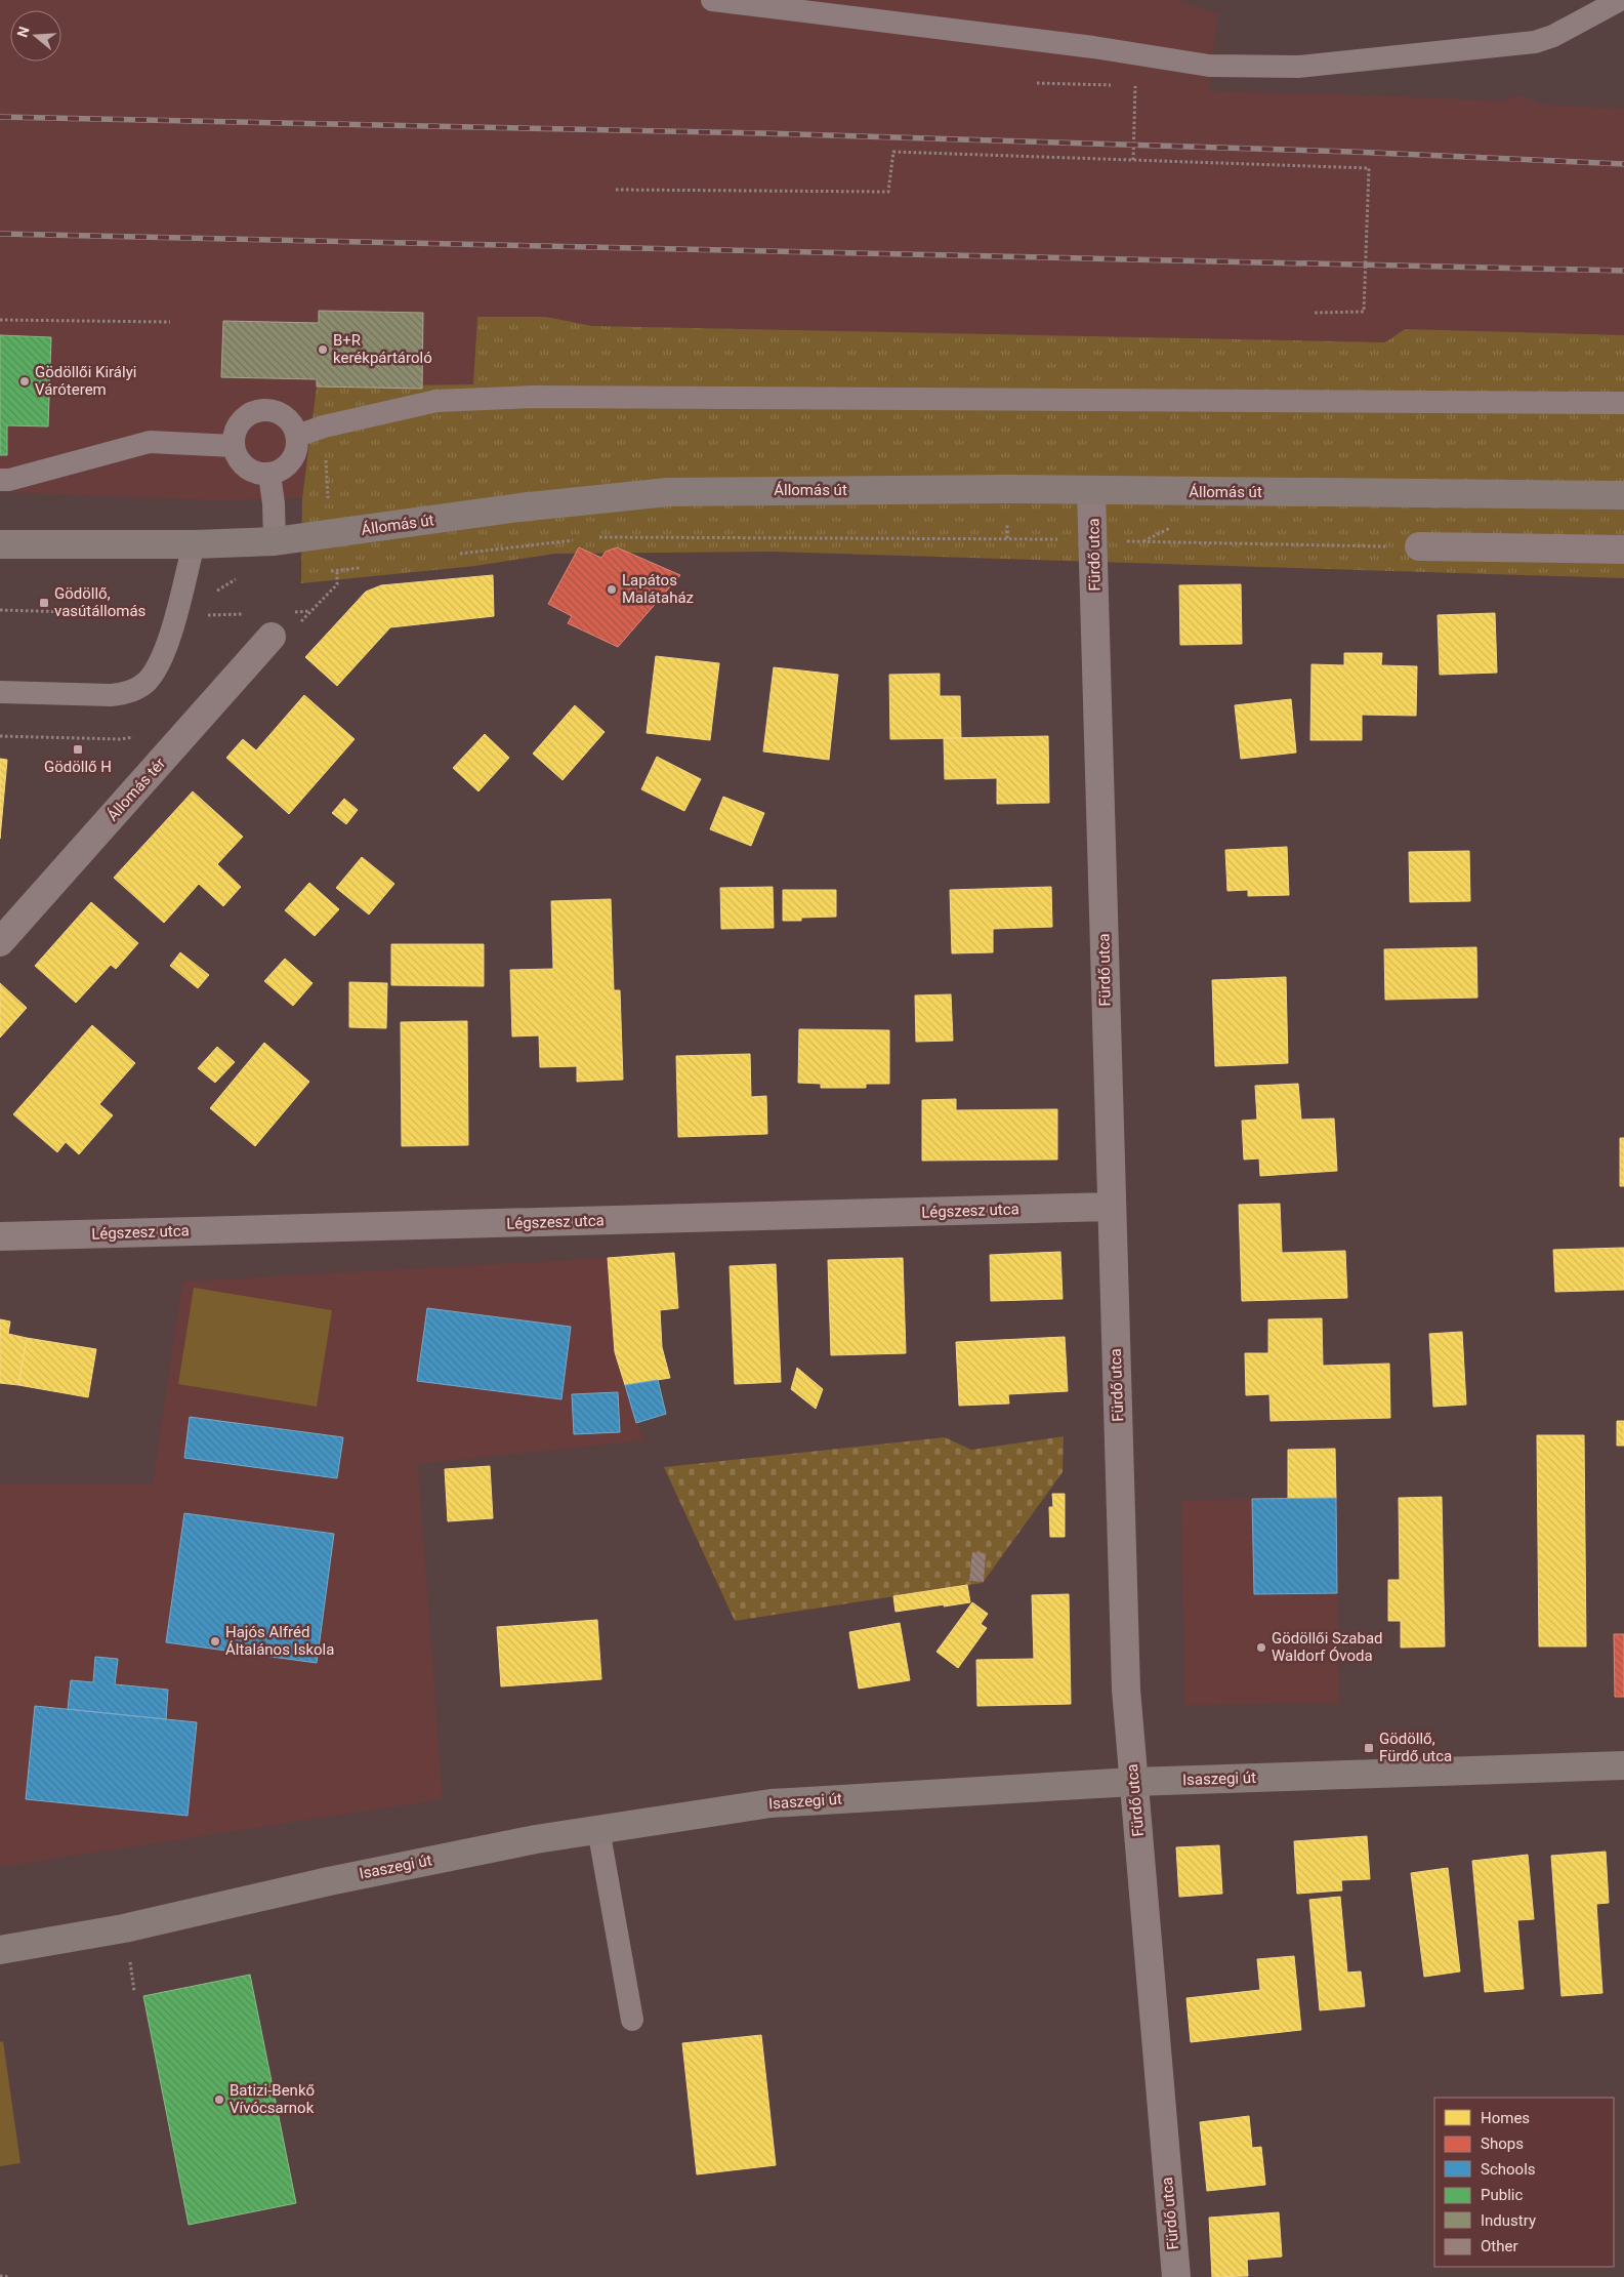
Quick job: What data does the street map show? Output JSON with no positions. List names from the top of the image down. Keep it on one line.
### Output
{"streets":{"main road":["Állomás út","Isaszegi út"],"street":["Fürdő utca","Állomás tér","Légszesz utca"]},"crossings":[["Állomás út","Fürdő utca"],["Fürdő utca","Légszesz utca"],["Fürdő utca","Isaszegi út"]],"places":{"other":["B+R kerékpártároló","Gödöllői Királyi Váróterem","Lapátos Malátaház","Hajós Alfréd Általános Iskola","Gödöllői Szabad Waldorf Óvoda","Batizi-Benkő Vívócsarnok"],"transit":["Gödöllő, vasútállomás","Gödöllő H","Gödöllő, Fürdő utca"]},"legend":["Homes","Shops","Schools","Public","Industry","Other"],"north":"left"}
